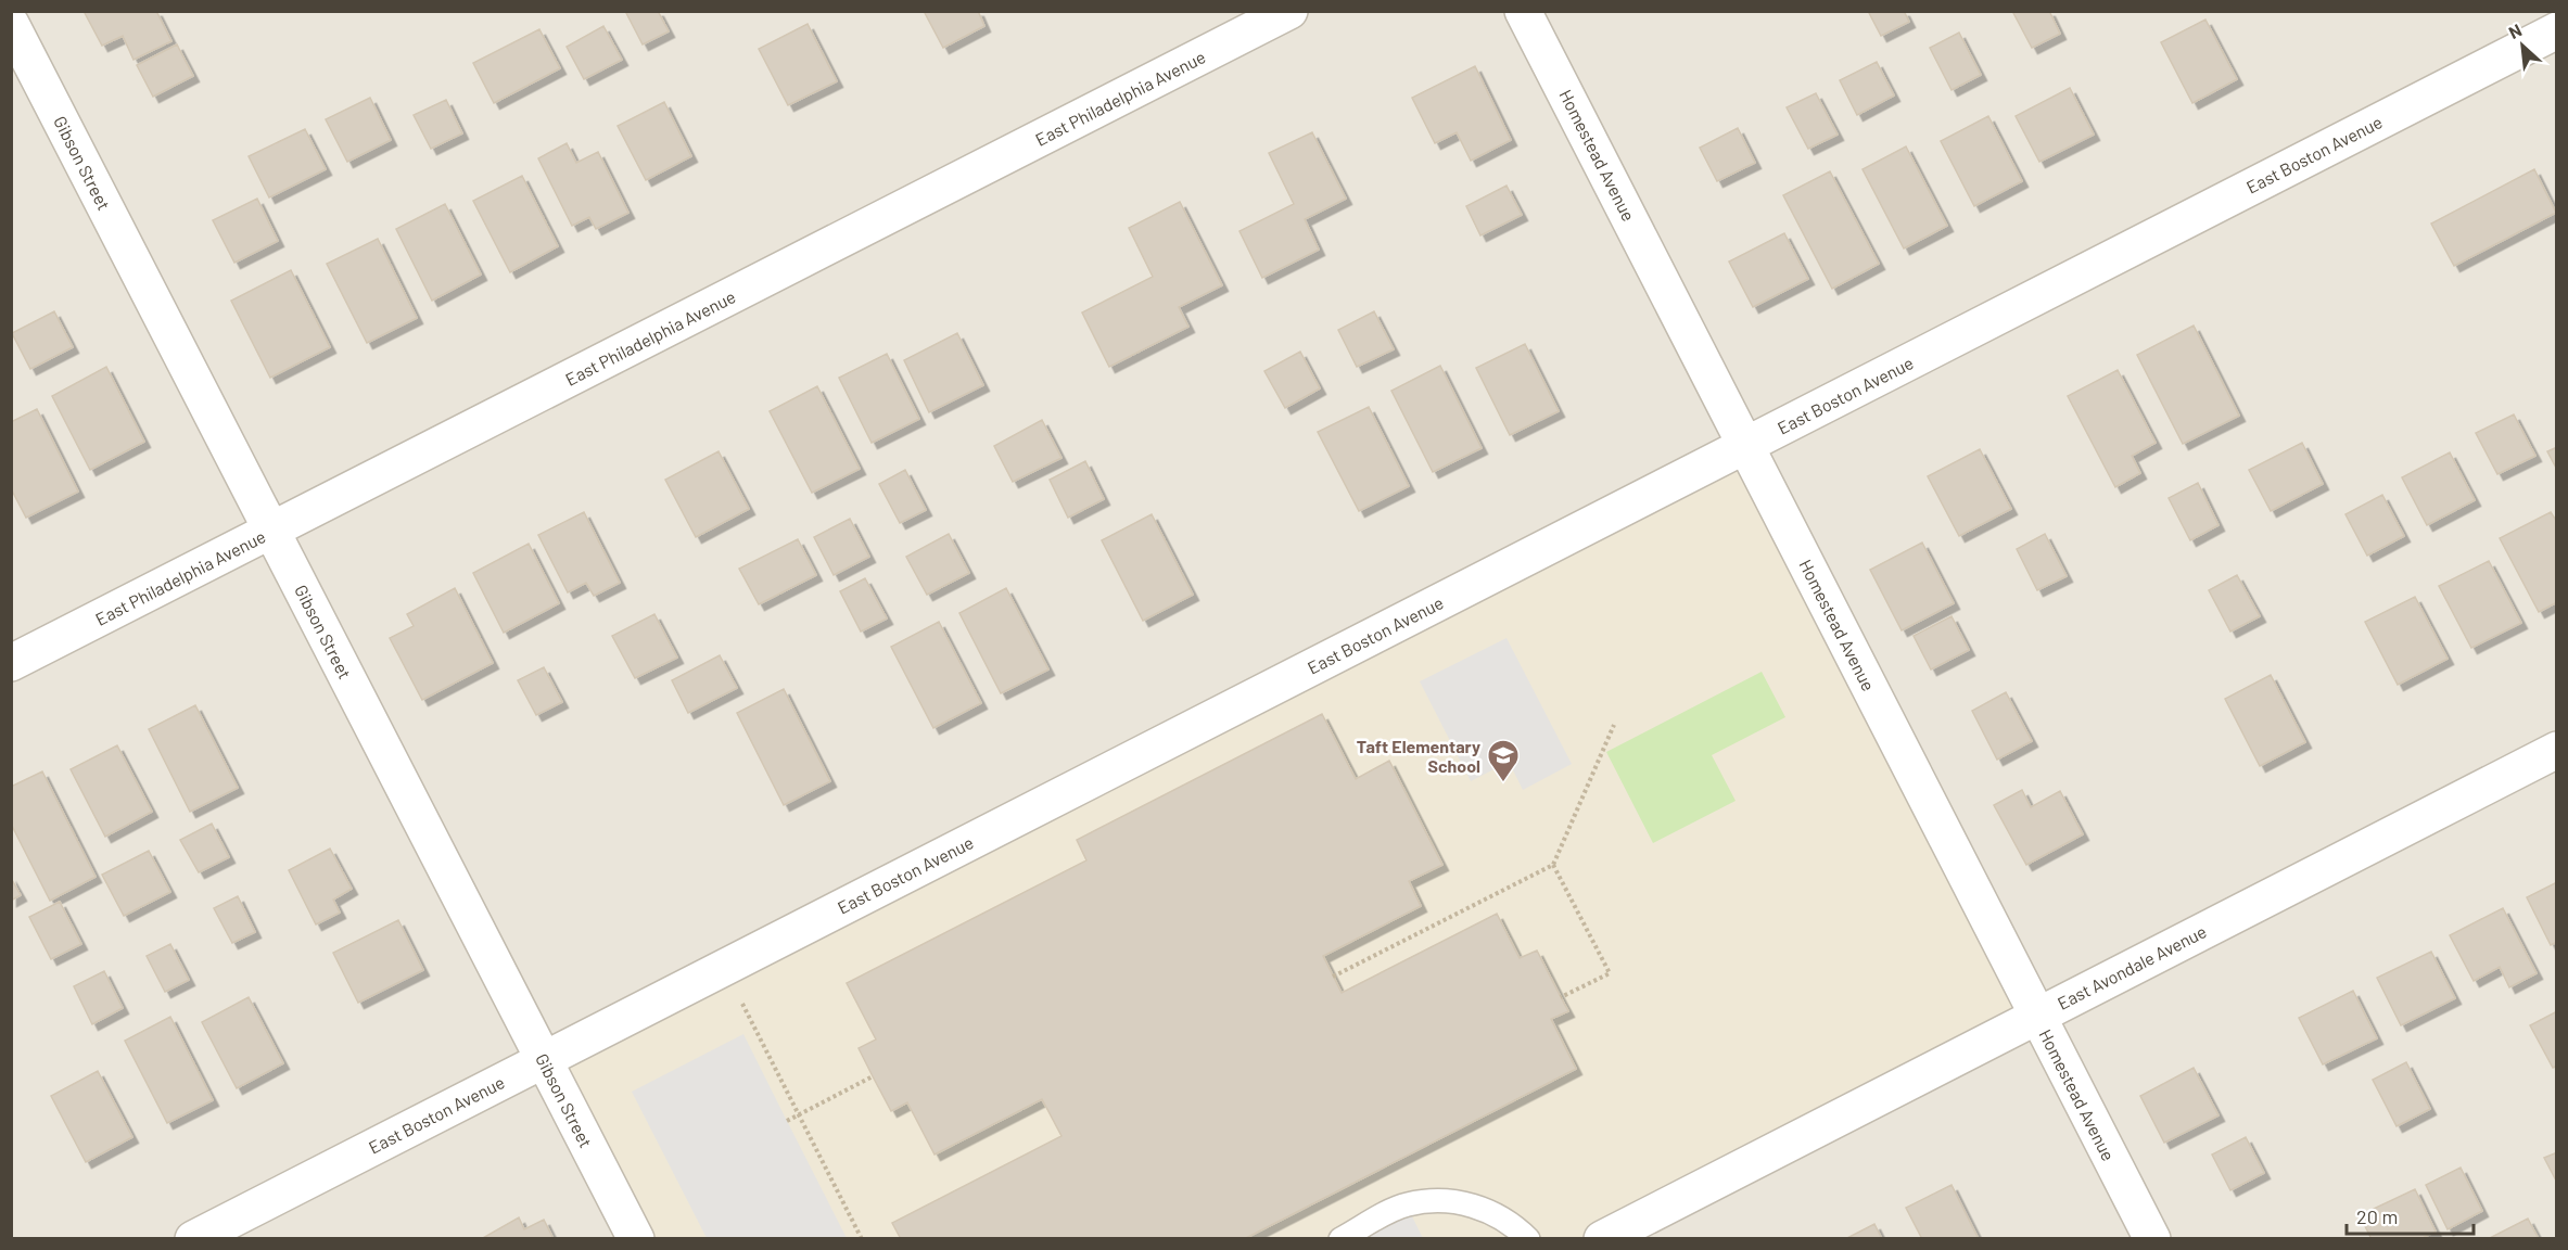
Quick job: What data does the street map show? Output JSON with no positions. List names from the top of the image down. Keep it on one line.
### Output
{"streets":{"street":["East Philadelphia Avenue","East Boston Avenue","Homestead Avenue","Gibson Street","East Avondale Avenue"]},"crossings":[["East Philadelphia Avenue","Gibson Street"],["East Boston Avenue","Homestead Avenue"],["East Boston Avenue","Gibson Street"],["Homestead Avenue","East Avondale Avenue"]],"places":{"school or university":["Taft Elementary School"]},"scale_bar":"20 m","north":"top left"}
